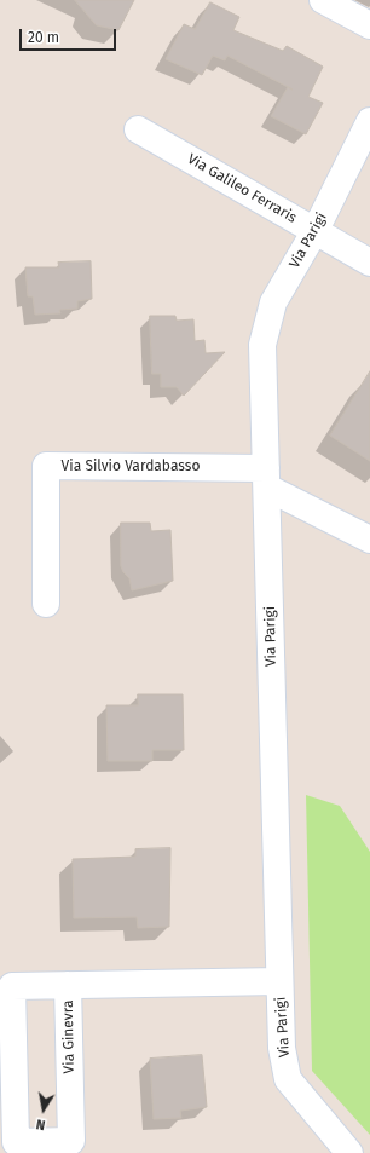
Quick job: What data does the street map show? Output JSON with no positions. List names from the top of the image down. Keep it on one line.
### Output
{"streets":{"street":["Via Galileo Ferraris","Via Parigi","Via Silvio Vardabasso","Via Ginevra"]},"crossings":[["Via Galileo Ferraris","Via Parigi"],["Via Parigi","Via Silvio Vardabasso"],["Via Parigi","Via Ginevra"]],"scale_bar":"20 m","north":"bottom"}
